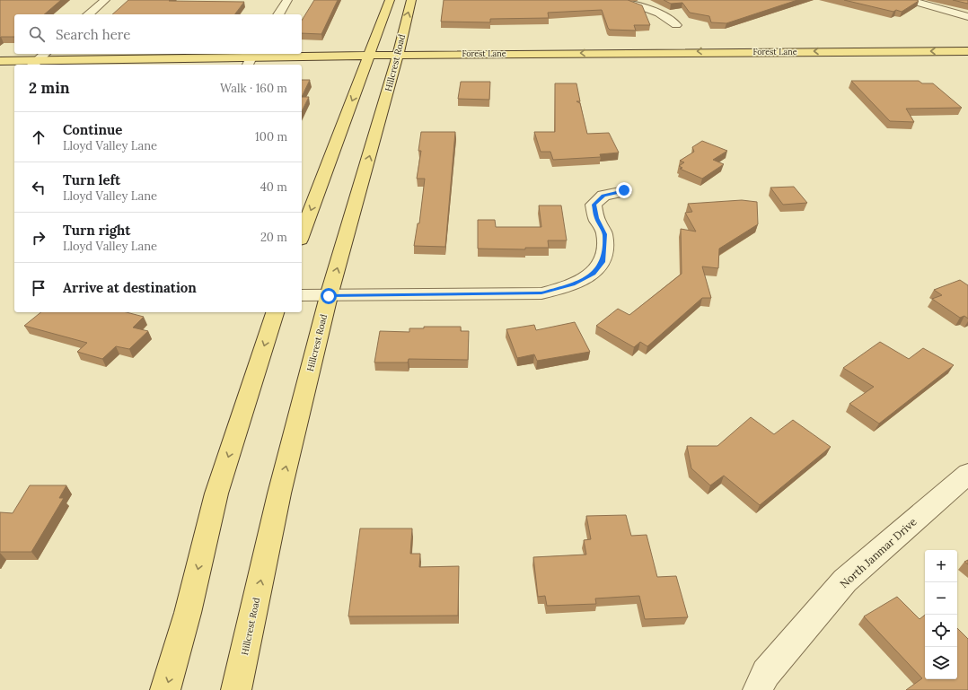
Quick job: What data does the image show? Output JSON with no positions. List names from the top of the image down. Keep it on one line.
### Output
{"streets":{"main road":["Forest Lane","Hillcrest Road"],"street":["North Janmar Drive"]},"crossings":[["Forest Lane","Hillcrest Road"]],"one_way":["Forest Lane"],"page":{"search":"Search here","heading":["2 min","Walk · 160 m"],"list":[["Continue","Lloyd Valley Lane","100 m"],["Turn left","Lloyd Valley Lane","40 m"],["Turn right","Lloyd Valley Lane","20 m"],"Arrive at destination"],"map_buttons":["+","−"]}}
